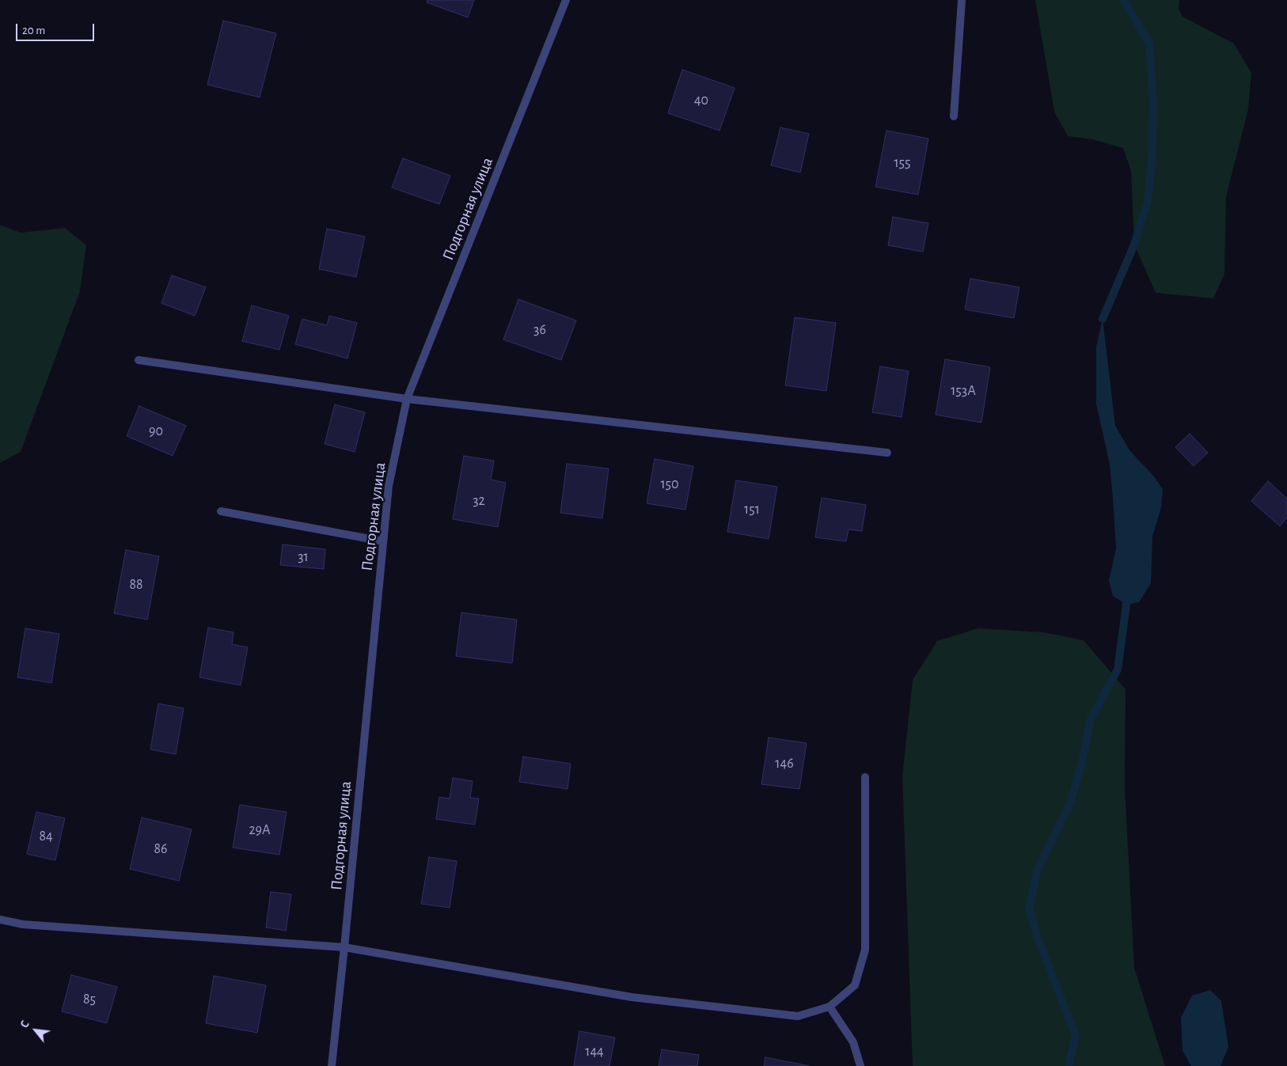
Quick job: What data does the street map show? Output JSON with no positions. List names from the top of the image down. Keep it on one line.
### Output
{"streets":{"street":["Подгорная улица"]},"house_numbers":["40","155","36","153А","90","150","32","151","31","88","146","29А","84","86","85","144"],"scale_bar":"20 m","north":"top left"}
